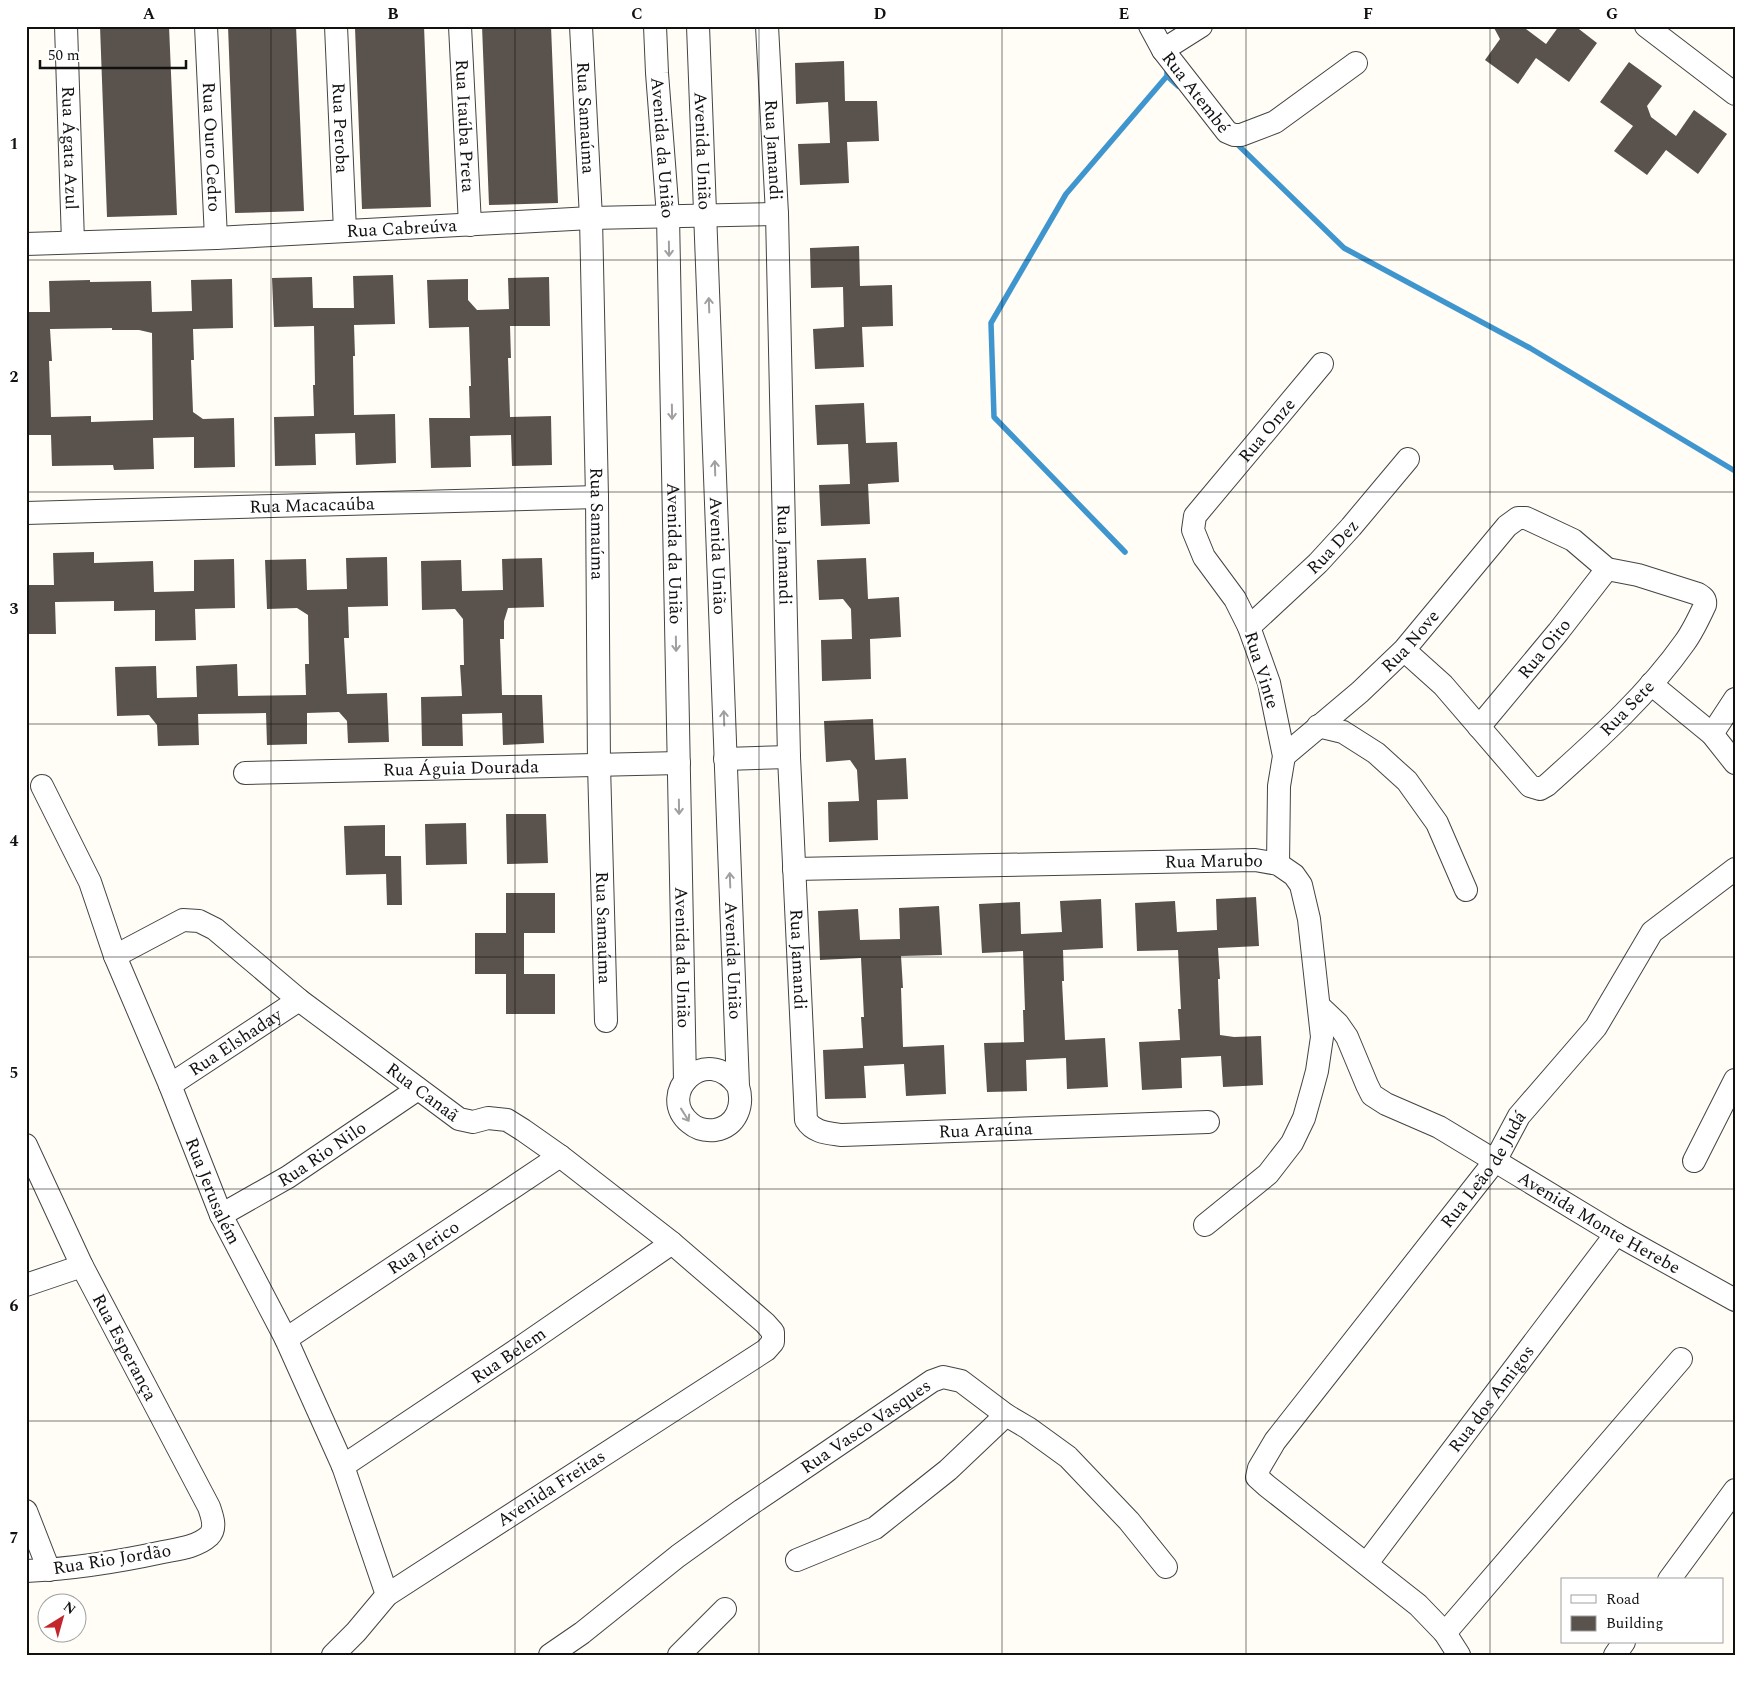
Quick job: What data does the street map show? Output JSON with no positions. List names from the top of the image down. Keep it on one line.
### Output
{"streets":{"street":["Rua Atembé","Rua Samaúma","Rua Itaúba Preta","Rua Peroba","Rua Ouro Cedro","Avenida da União","Rua Ágata Azul","Rua Jamandi","Avenida União","Rua Cabreúva","Rua Onze","Rua Macacaúba","Rua Dez","Rua Nove","Rua Oito","Rua Vinte","Rua Sete","Rua Águia Dourada","Rua Marubo","Rua Elshaday","Rua Canaã","Rua Araúna","Rua Rio Nilo","Rua Leão de Judá","Rua Jerusalém","Avenida Monte Herebe","Rua Jerico","Rua Esperança","Rua Belem","Rua dos Amigos","Rua Vasco Vasques","Avenida Freitas","Rua Rio Jordão"]},"crossings":[["Rua Samaúma","Rua Cabreúva"],["Rua Samaúma","Rua Macacaúba"],["Rua Samaúma","Rua Águia Dourada"],["Rua Itaúba Preta","Rua Cabreúva"],["Rua Peroba","Rua Cabreúva"],["Rua Ouro Cedro","Rua Cabreúva"],["Avenida da União","Avenida União"],["Avenida da União","Rua Cabreúva"],["Avenida da União","Rua Águia Dourada"],["Rua Ágata Azul","Rua Cabreúva"],["Rua Jamandi","Rua Cabreúva"],["Rua Jamandi","Rua Marubo"],["Rua Jamandi","Rua Araúna"],["Avenida União","Rua Cabreúva"],["Rua Onze","Rua Vinte"],["Rua Dez","Rua Vinte"],["Rua Nove","Rua Oito"],["Rua Nove","Rua Vinte"],["Rua Nove","Rua Sete"],["Rua Oito","Rua Sete"],["Rua Vinte","Rua Marubo"],["Rua Marubo","Avenida Monte Herebe"],["Rua Elshaday","Rua Canaã"],["Rua Elshaday","Rua Jerusalém"],["Rua Canaã","Rua Rio Nilo"],["Rua Canaã","Rua Jerusalém"],["Rua Canaã","Rua Jerico"],["Rua Canaã","Rua Belem"],["Rua Canaã","Avenida Freitas"],["Rua Rio Nilo","Rua Jerusalém"],["Rua Leão de Judá","Avenida Monte Herebe"],["Rua Leão de Judá","Rua dos Amigos"],["Rua Jerusalém","Rua Jerico"],["Rua Jerusalém","Rua Belem"],["Rua Jerusalém","Avenida Freitas"],["Avenida Monte Herebe","Rua dos Amigos"],["Rua Esperança","Rua Rio Jordão"]],"one_way":["Avenida da União","Avenida União"],"legend":["Road","Building"],"scale_bar":"50 m","north":"top right","grid":{"columns":["A","B","C","D","E","F","G"],"rows":["1","2","3","4","5","6","7"]}}
